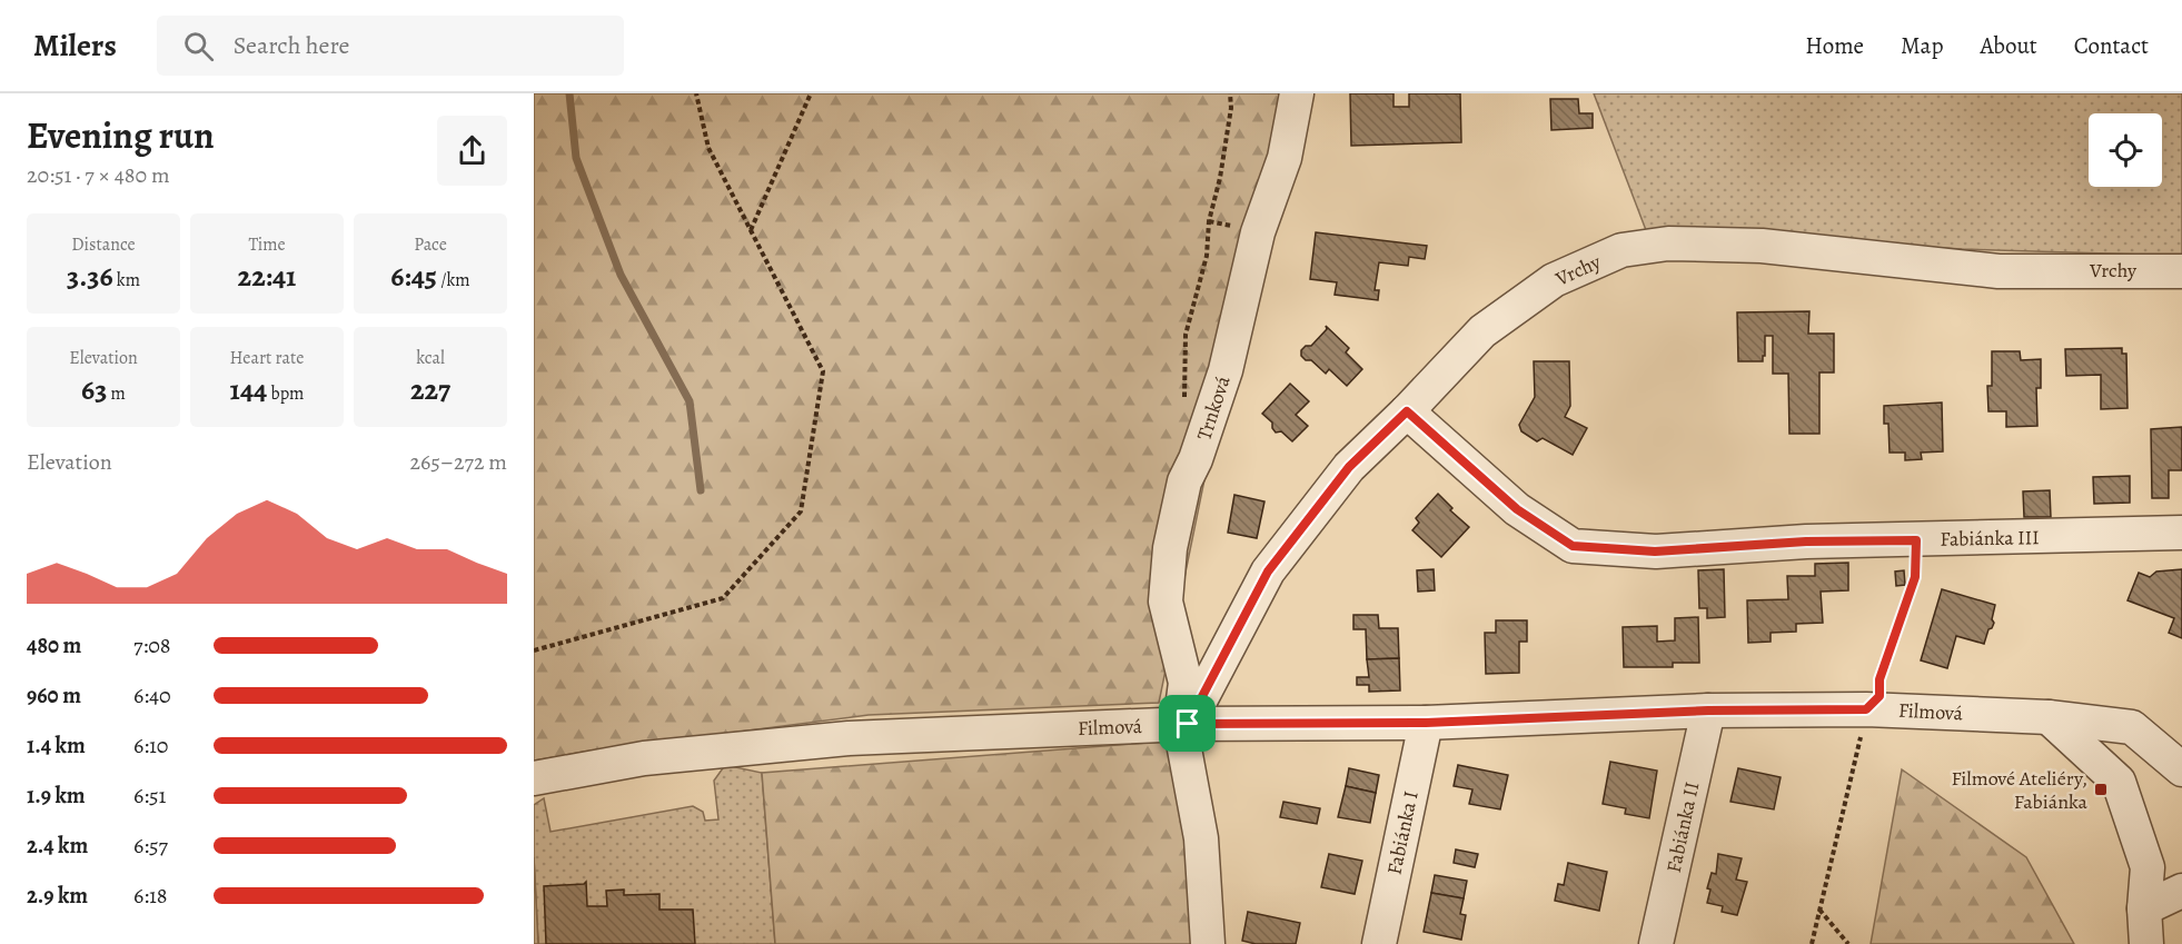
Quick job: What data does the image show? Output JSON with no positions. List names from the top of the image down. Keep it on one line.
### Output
{"streets":{"street":["Vrchy","Trnková","Fabiánka III","Filmová","Fabiánka II","Fabiánka I"]},"crossings":[["Vrchy","Trnková"],["Vrchy","Fabiánka III"],["Vrchy","Filmová"],["Trnková","Filmová"],["Filmová","Fabiánka II"],["Filmová","Fabiánka I"]],"places":{"transit":["Filmové Ateliéry, Fabiánka"]},"page":{"header":"Milers","search":"Search here","nav":["Home","Map","About","Contact"],"heading":["Evening run","20:51 · 7 × 480 m"],"stats":[["Distance","3.36 km"],["Time","22:41"],["Pace","6:45 /km"],["Elevation","63 m"],["Heart rate","144 bpm"],["kcal","227"]],"chart":["Elevation","265–272 m"],"list":[{"name":"480 m","note":"7:08"},{"name":"960 m","note":"6:40"},{"name":"1.4 km","note":"6:10"},{"name":"1.9 km","note":"6:51"},{"name":"2.4 km","note":"6:57"},{"name":"2.9 km","note":"6:18"}]}}
